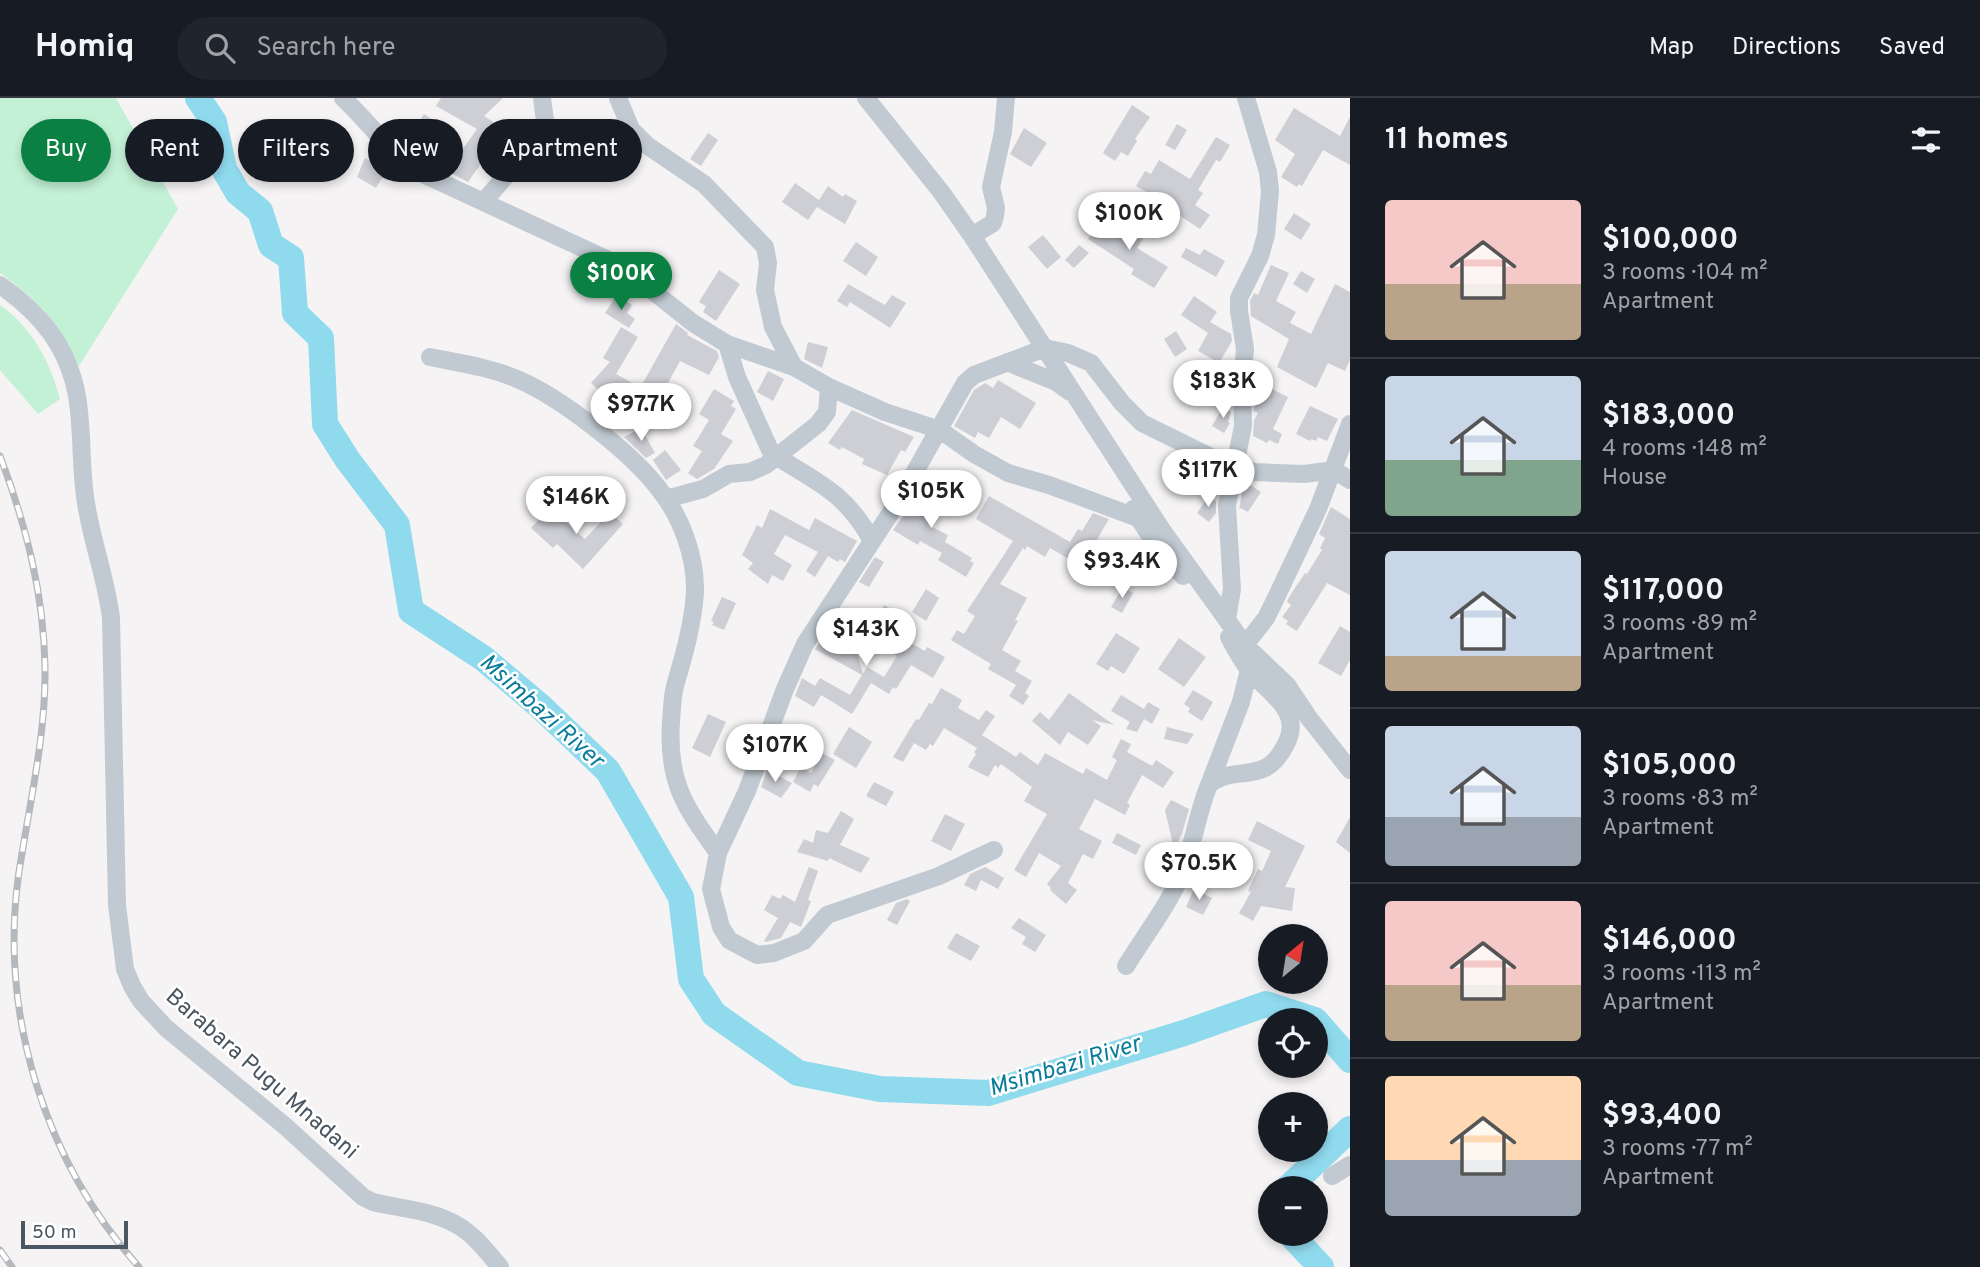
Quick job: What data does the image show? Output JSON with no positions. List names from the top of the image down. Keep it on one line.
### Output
{"streets":{"street":["Barabara Pugu Mnadani"]},"water":["Msimbazi River"],"scale_bar":"50 m","north":"top right","page":{"header":"Homiq","search":"Search here","nav":["Map","Directions","Saved"],"heading":"11 homes","chip":["Buy","Rent","Filters","New","Apartment"],"list":[{"name":"$100,000","note":"3 rooms · 104 m² · Apartment"},{"name":"$183,000","note":"4 rooms · 148 m² · House"},{"name":"$117,000","note":"3 rooms · 89 m² · Apartment"},{"name":"$105,000","note":"3 rooms · 83 m² · Apartment"},{"name":"$146,000","note":"3 rooms · 113 m² · Apartment"},{"name":"$93,400","note":"3 rooms · 77 m² · Apartment"}],"price":["$100K","$100K","$183K","$97.7K","$117K","$105K","$146K","$93.4K","$143K","$107K","$70.5K"],"map_buttons":["+","−"],"scale":"50 m"}}
